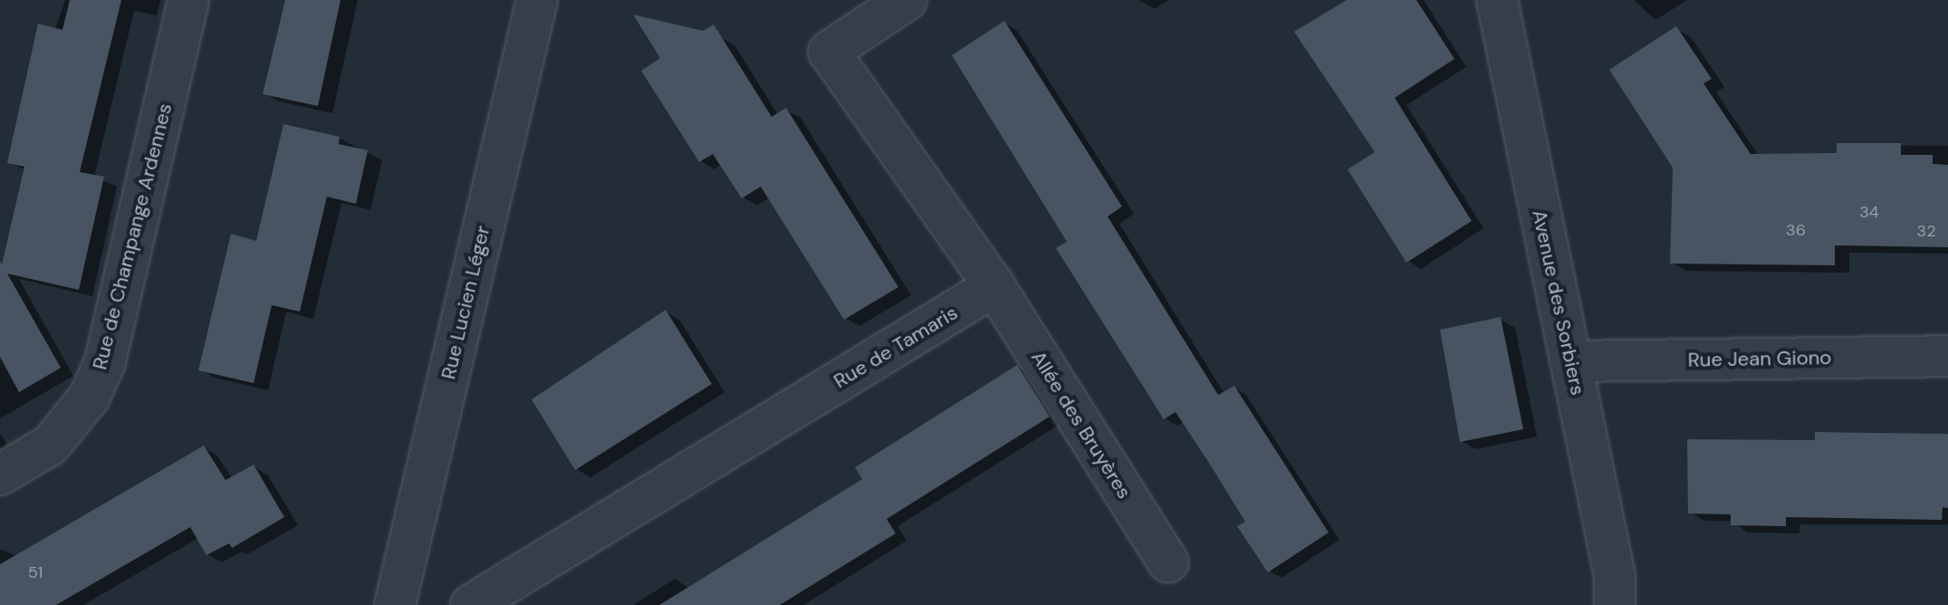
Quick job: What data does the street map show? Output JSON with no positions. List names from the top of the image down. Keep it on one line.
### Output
{"streets":{"street":["Rue de Champange Ardennes","Rue Lucien Léger","Avenue des Sorbiers","Rue de Tamaris","Rue Jean Giono","Allée des Bruyères"]},"crossings":[["Avenue des Sorbiers","Rue Jean Giono"],["Rue de Tamaris","Allée des Bruyères"]],"house_numbers":["34","36","32","51"]}
